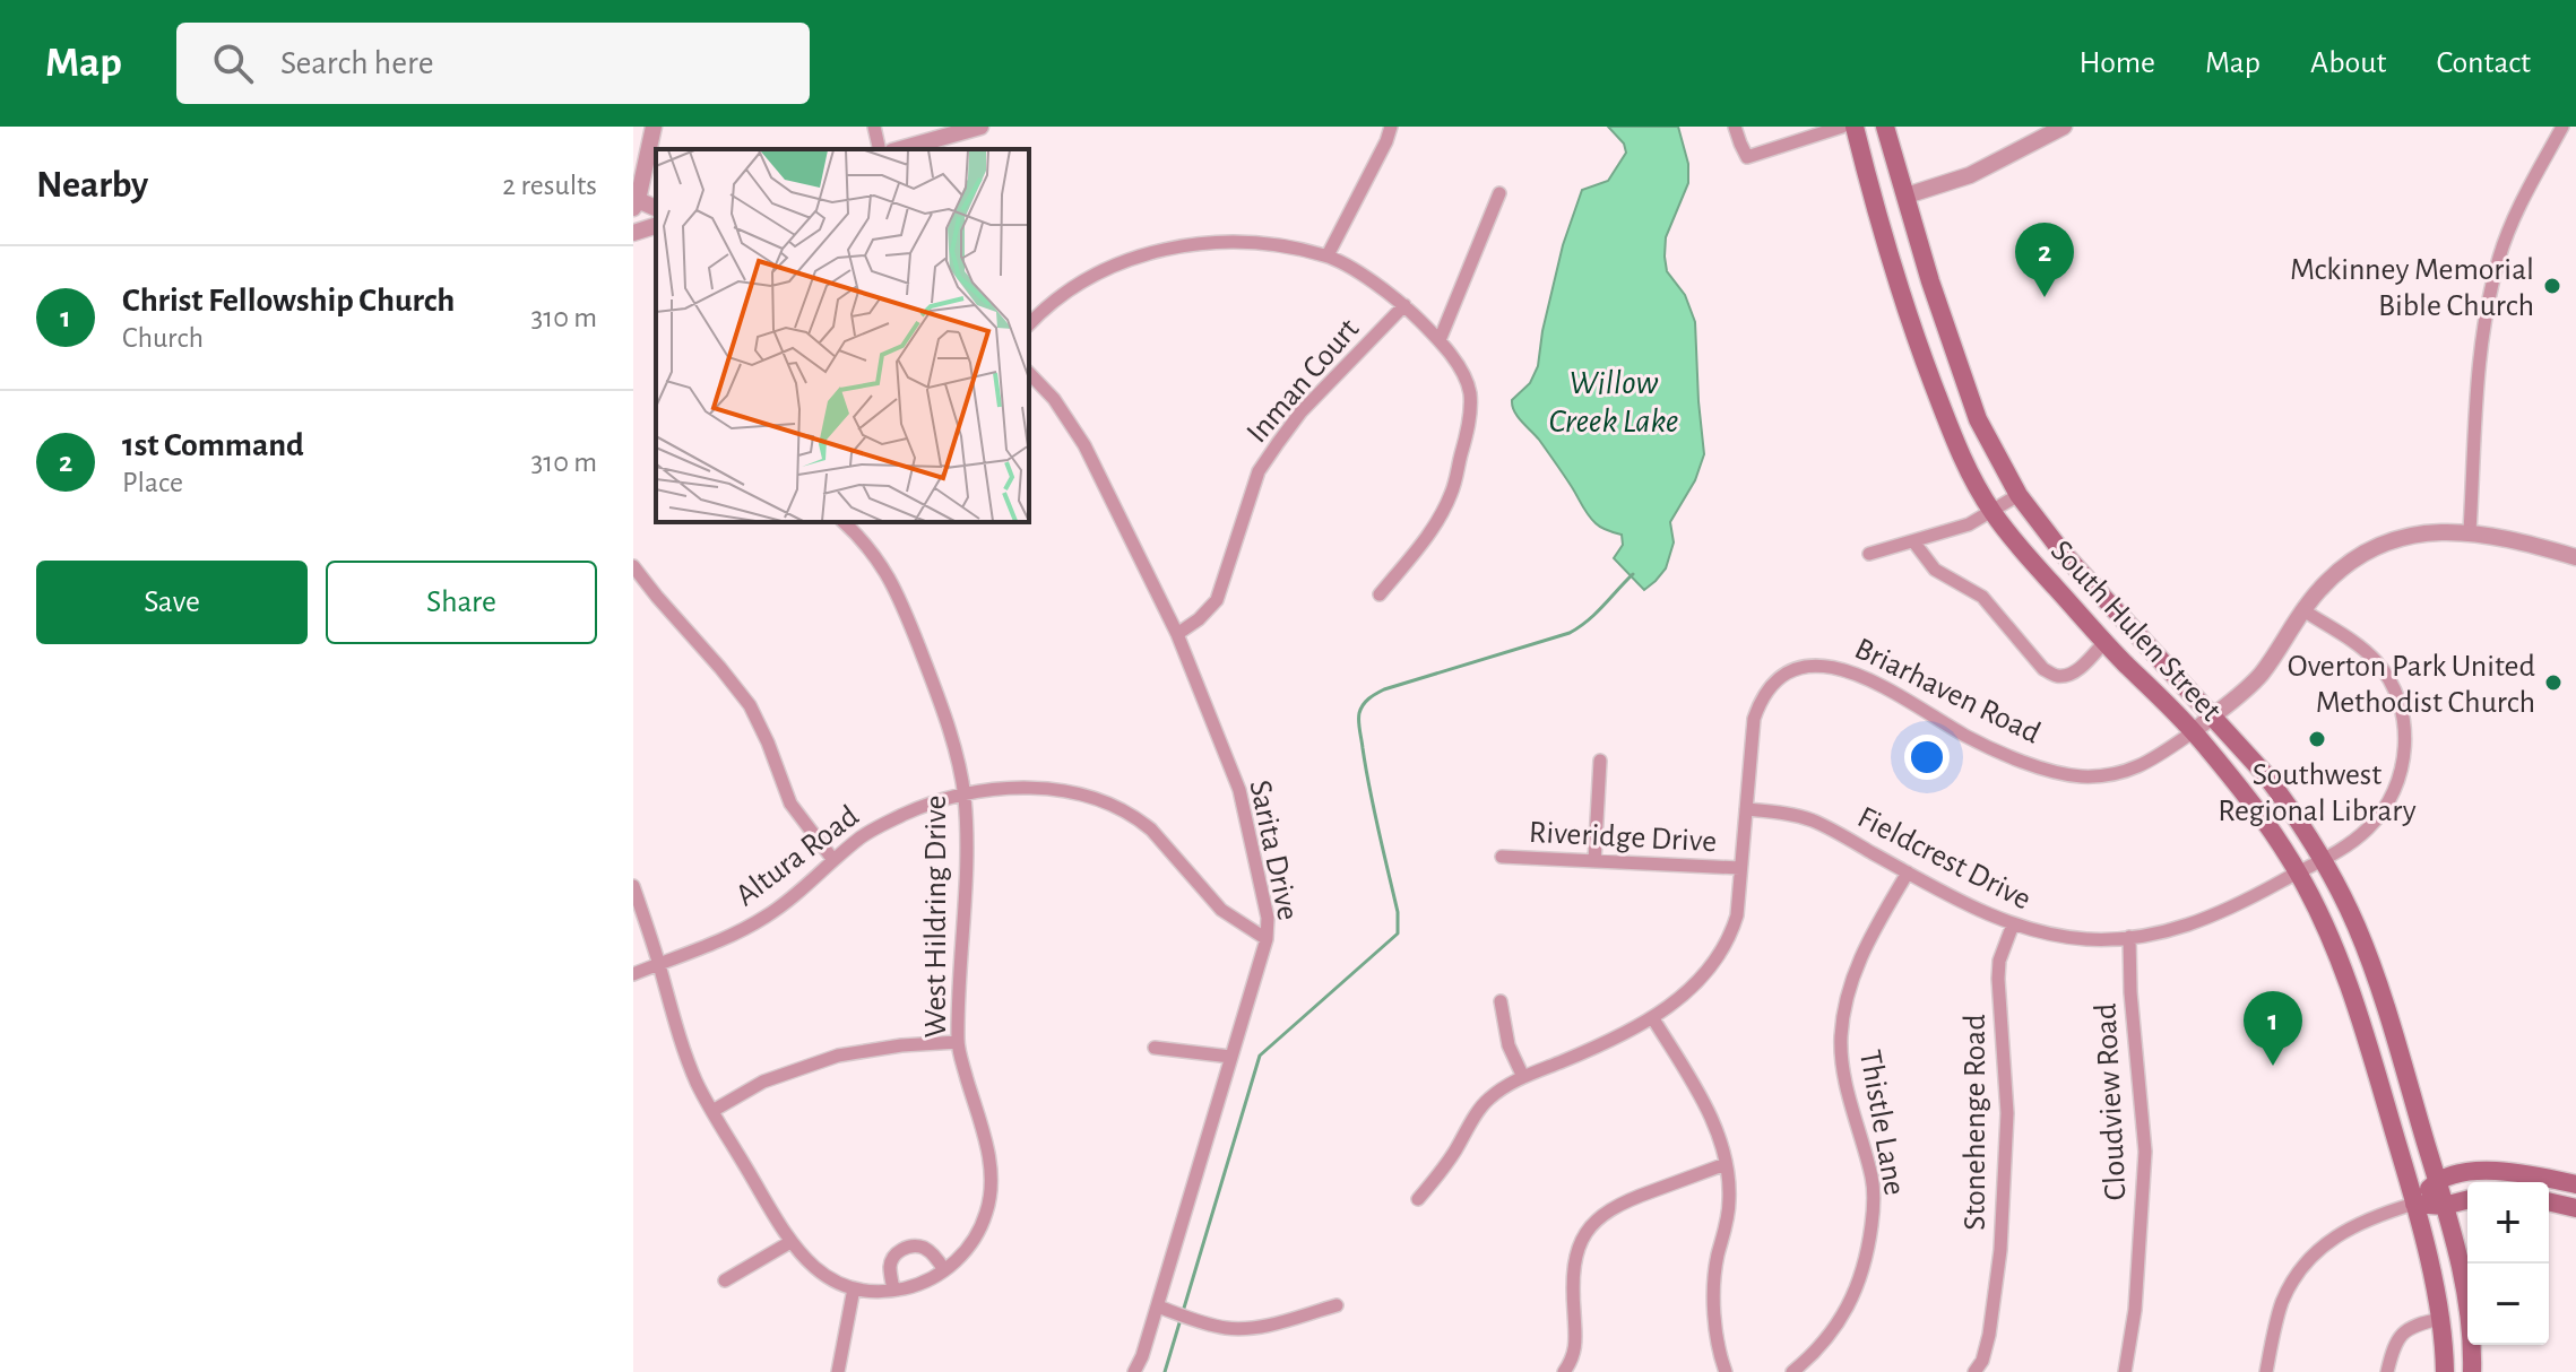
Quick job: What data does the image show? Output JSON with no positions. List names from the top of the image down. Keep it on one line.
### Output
{"streets":{"main road":["South Hulen Street"],"street":["Inman Court","Briarhaven Road","Riveridge Drive","Sarita Drive","Altura Road","Fieldcrest Drive","West Hildring Drive","Cloudview Road","Thistle Lane","Stonehenge Road"]},"crossings":[["Inman Court","Sarita Drive"],["South Hulen Street","Briarhaven Road"],["South Hulen Street","Fieldcrest Drive"],["Briarhaven Road","Riveridge Drive"],["Briarhaven Road","Fieldcrest Drive"],["Sarita Drive","Altura Road"],["Altura Road","West Hildring Drive"],["Fieldcrest Drive","Cloudview Road"],["Fieldcrest Drive","Thistle Lane"],["Fieldcrest Drive","Stonehenge Road"]],"water":["Willow Creek Lake"],"places":["Mckinney Memorial Bible Church","Overton Park United Methodist Church","Southwest Regional Library"],"page":{"header":"Map","search":"Search here","nav":["Home","Map","About","Contact"],"heading":["Nearby","2 results"],"pins":["2","1"],"list":[{"mark":"1","name":"Christ Fellowship Church","note":"Church","value":"310 m"},{"mark":"2","name":"1st Command","note":"Place","value":"310 m"}],"buttons":["Save","Share"],"map_buttons":["+","−"]}}
